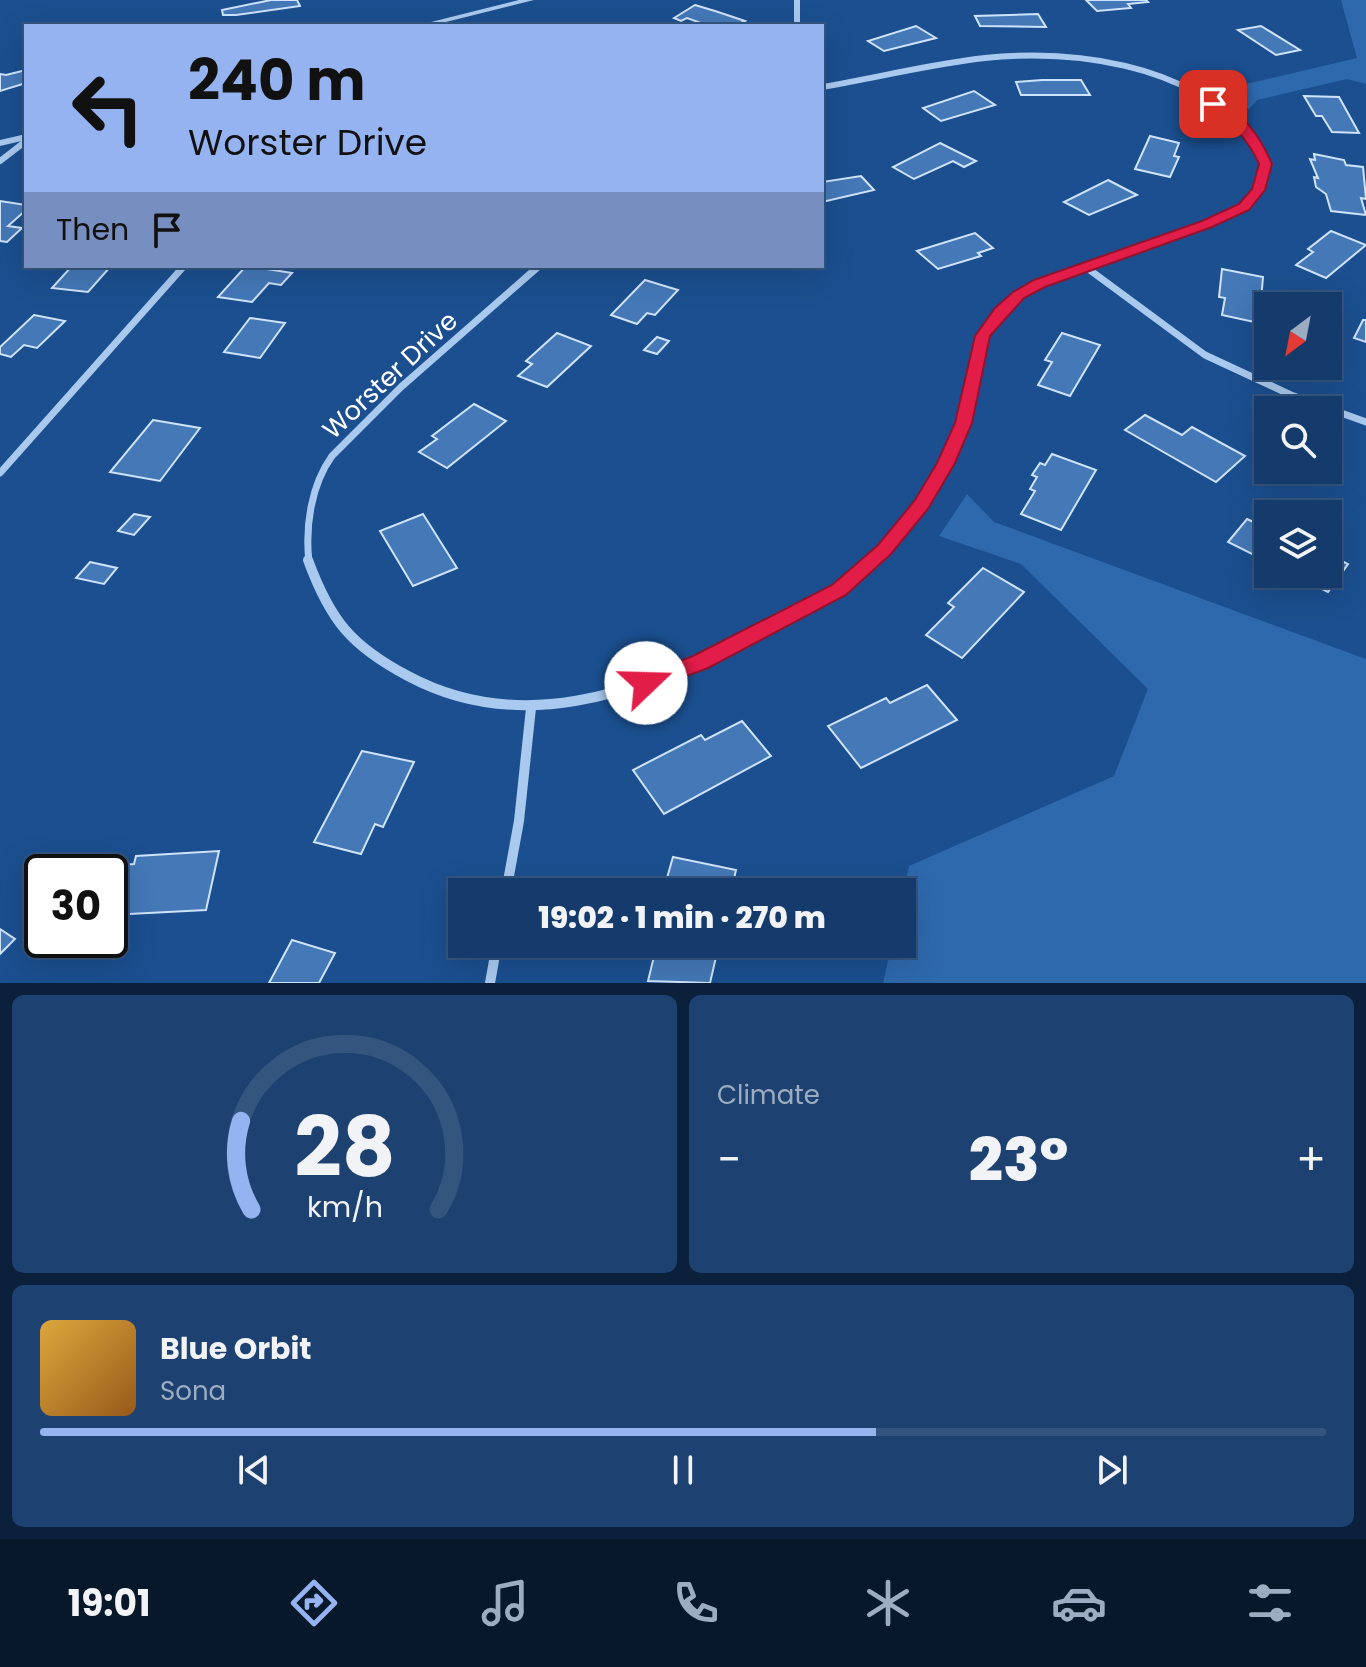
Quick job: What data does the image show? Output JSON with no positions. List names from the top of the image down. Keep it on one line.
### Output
{"streets":{"street":["Worster Drive"]},"north":"bottom left","page":{"turn":["240 m","Worster Drive"],"then":"Then","limit":"30","trip":"19:02 · 1 min · 270 m","tile":"Climate","heat":["−","23°","+"],"song":["Blue Orbit","Sona"],"tabs":"19:01","gauge":["28","km/h"]}}
